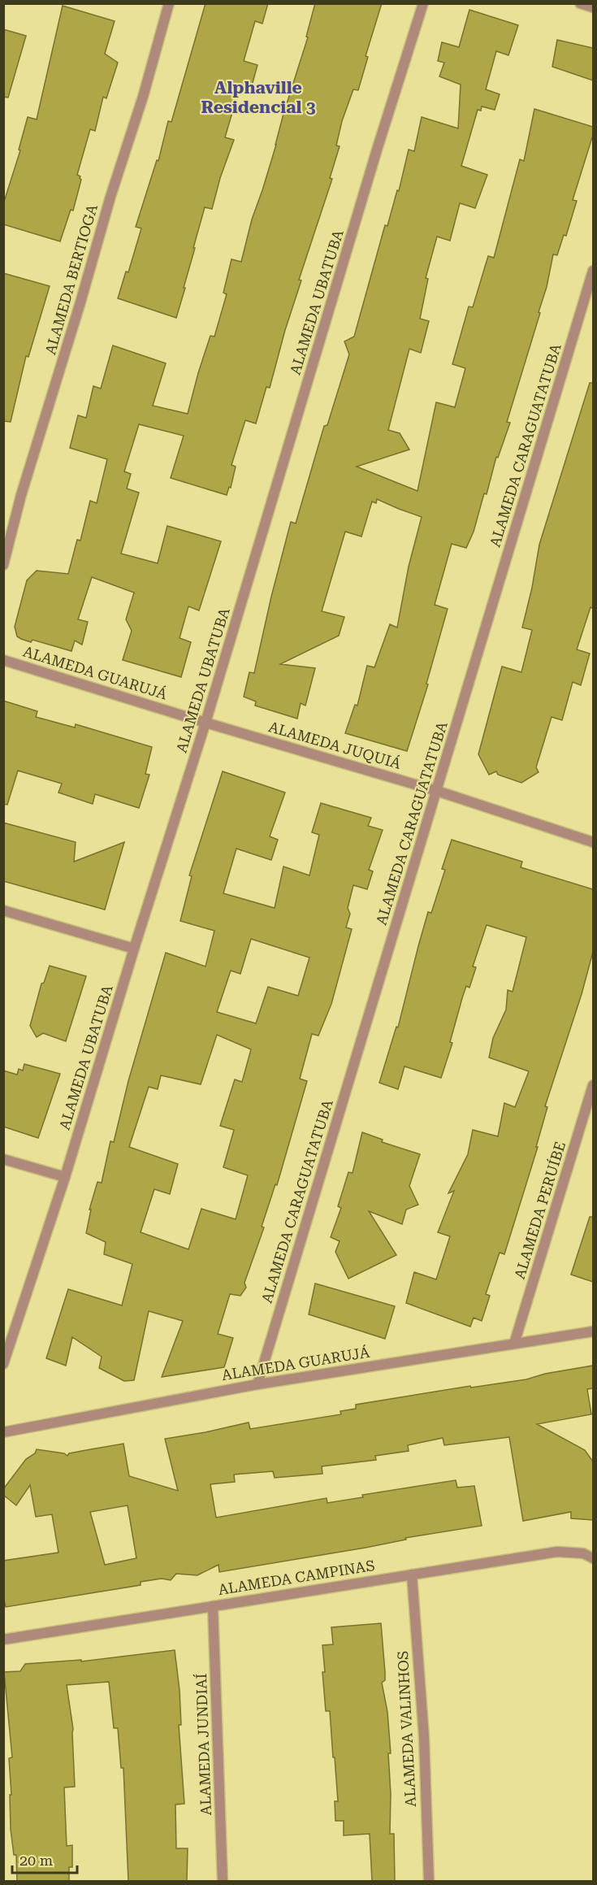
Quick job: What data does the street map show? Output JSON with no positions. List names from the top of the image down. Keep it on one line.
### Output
{"streets":{"street":["ALAMEDA BERTIOGA","ALAMEDA UBATUBA","ALAMEDA CARAGUATATUBA","ALAMEDA GUARUJÁ","ALAMEDA JUQUIÁ","ALAMEDA PERUÍBE","ALAMEDA CAMPINAS","ALAMEDA VALINHOS","ALAMEDA JUNDIAÍ"]},"crossings":[["ALAMEDA UBATUBA","ALAMEDA GUARUJÁ"],["ALAMEDA UBATUBA","ALAMEDA JUQUIÁ"],["ALAMEDA CARAGUATATUBA","ALAMEDA GUARUJÁ"],["ALAMEDA CARAGUATATUBA","ALAMEDA JUQUIÁ"],["ALAMEDA GUARUJÁ","ALAMEDA JUQUIÁ"],["ALAMEDA GUARUJÁ","ALAMEDA PERUÍBE"],["ALAMEDA CAMPINAS","ALAMEDA VALINHOS"],["ALAMEDA CAMPINAS","ALAMEDA JUNDIAÍ"]],"districts":["Alphaville Residencial 3"],"scale_bar":"20 m"}
